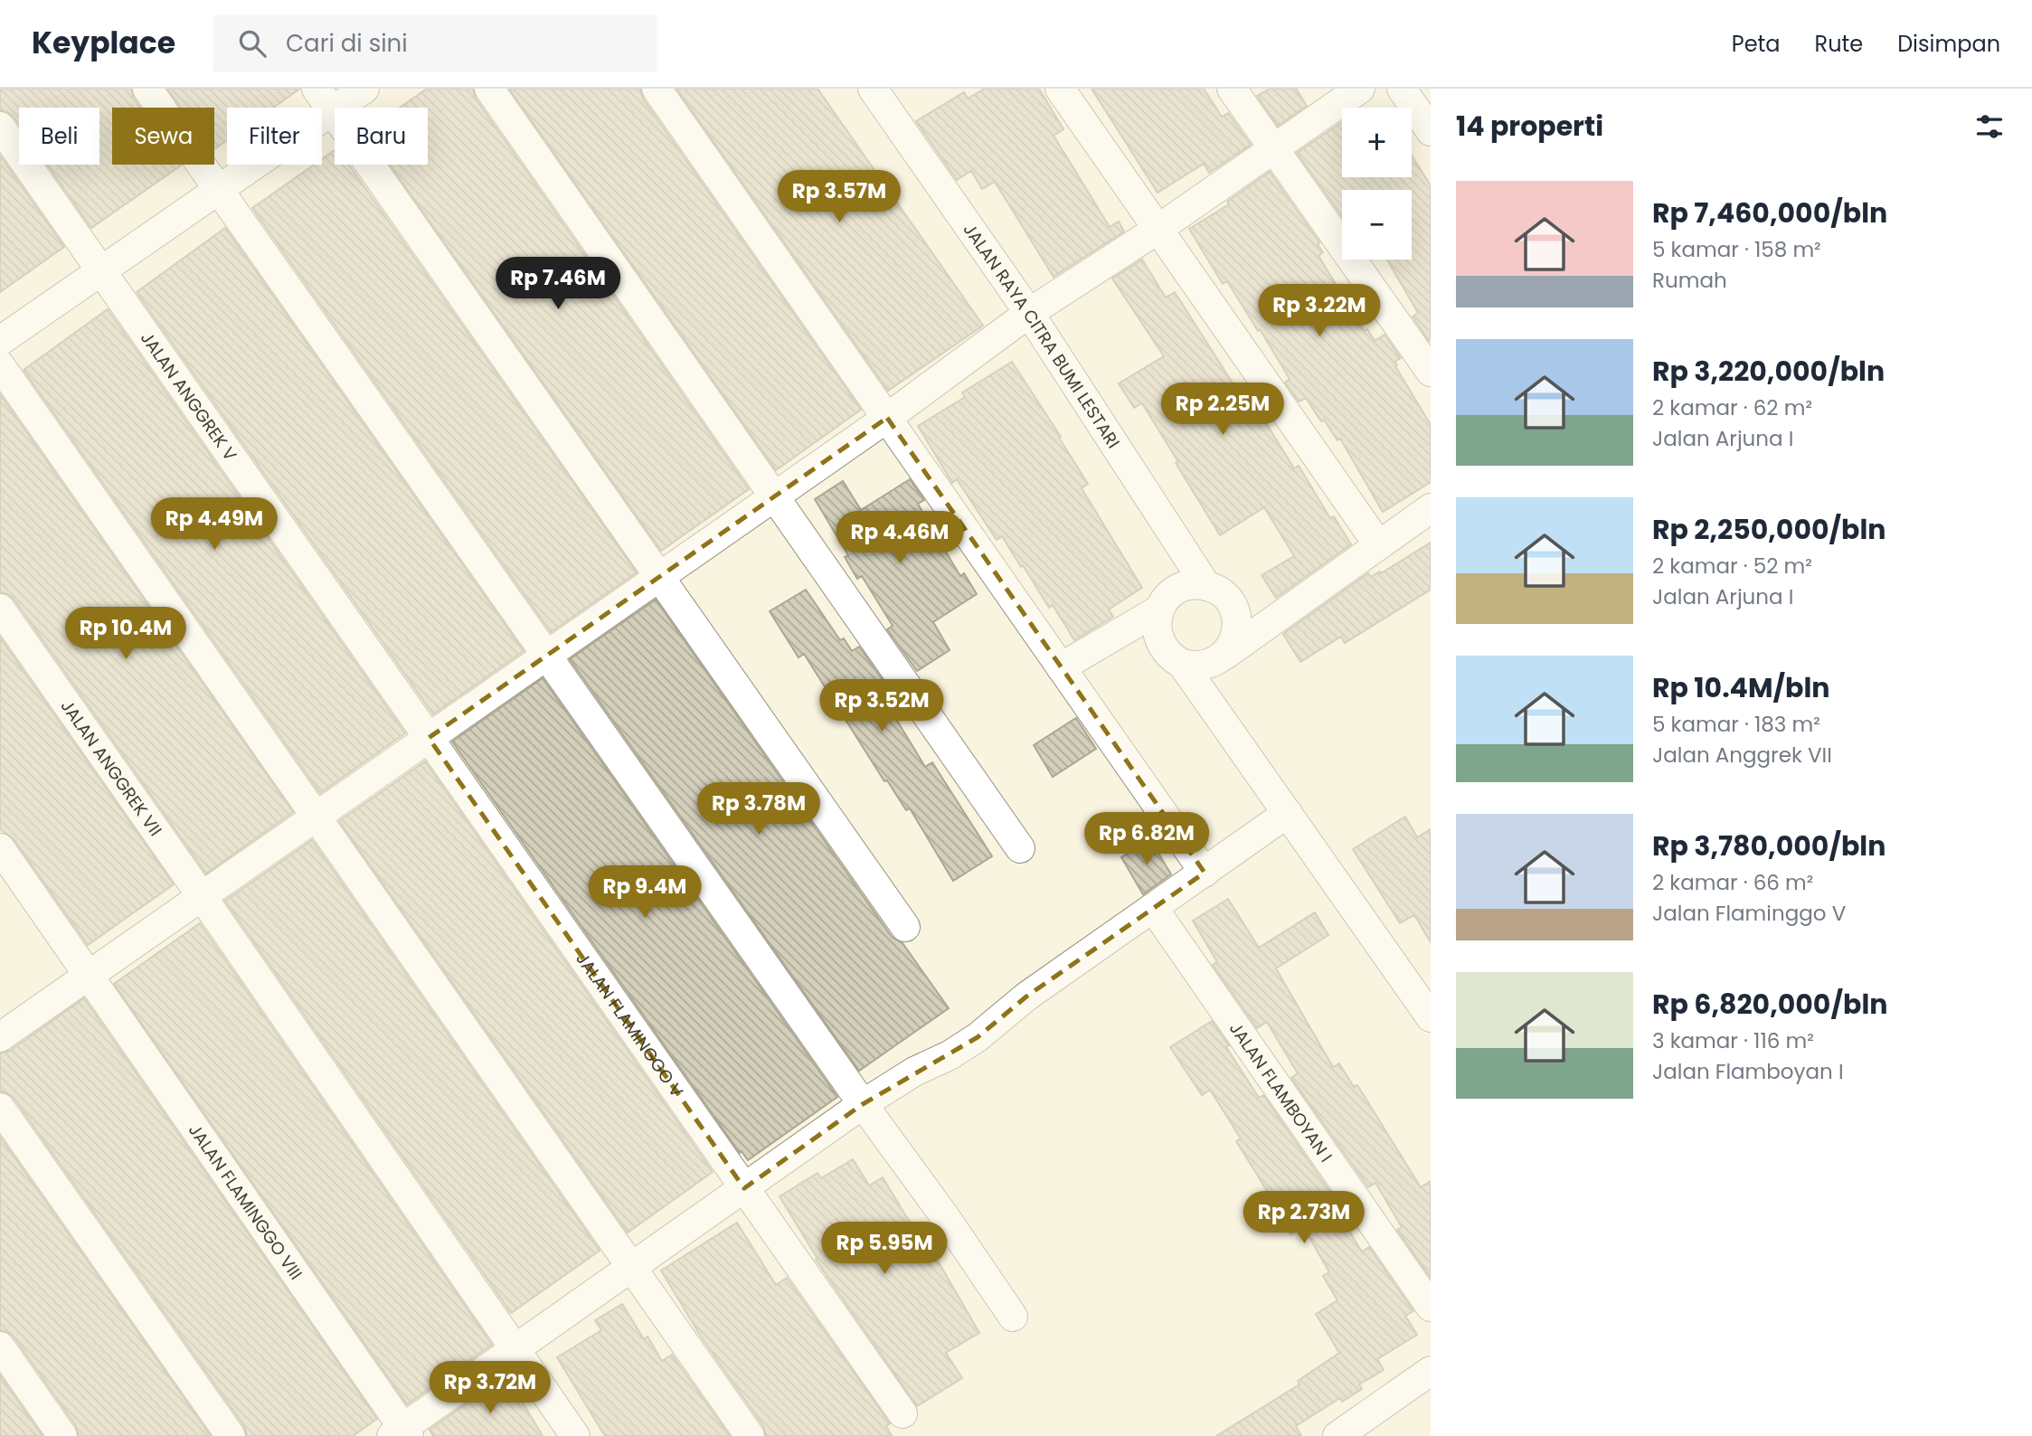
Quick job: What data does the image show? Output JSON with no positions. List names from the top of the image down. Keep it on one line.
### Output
{"streets":{"street":["JALAN RAYA CITRA BUMI LESTARI","JALAN ANGGREK V","JALAN ANGGREK VII","JALAN FLAMINGGO V","JALAN FLAMBOYAN I","JALAN FLAMINGGO VIII"]},"crossings":[["JALAN ANGGREK V","JALAN FLAMINGGO V"]],"page":{"header":"Keyplace","search":"Cari di sini","nav":["Peta","Rute","Disimpan"],"heading":"14 properti","map_buttons":["+","−"],"chip":["Beli","Sewa","Filter","Baru"],"list":[{"name":"Rp 7,460,000/bln","note":"5 kamar · 158 m² · Rumah"},{"name":"Rp 3,220,000/bln","note":"2 kamar · 62 m² · Jalan Arjuna I"},{"name":"Rp 2,250,000/bln","note":"2 kamar · 52 m² · Jalan Arjuna I"},{"name":"Rp 10.4M/bln","note":"5 kamar · 183 m² · Jalan Anggrek VII"},{"name":"Rp 3,780,000/bln","note":"2 kamar · 66 m² · Jalan Flaminggo V"},{"name":"Rp 6,820,000/bln","note":"3 kamar · 116 m² · Jalan Flamboyan I"}],"price":["Rp 3.57M","Rp 7.46M","Rp 3.22M","Rp 2.25M","Rp 4.49M","Rp 4.46M","Rp 10.4M","Rp 3.52M","Rp 3.78M","Rp 6.82M","Rp 9.4M","Rp 2.73M","Rp 5.95M","Rp 3.72M"]}}
